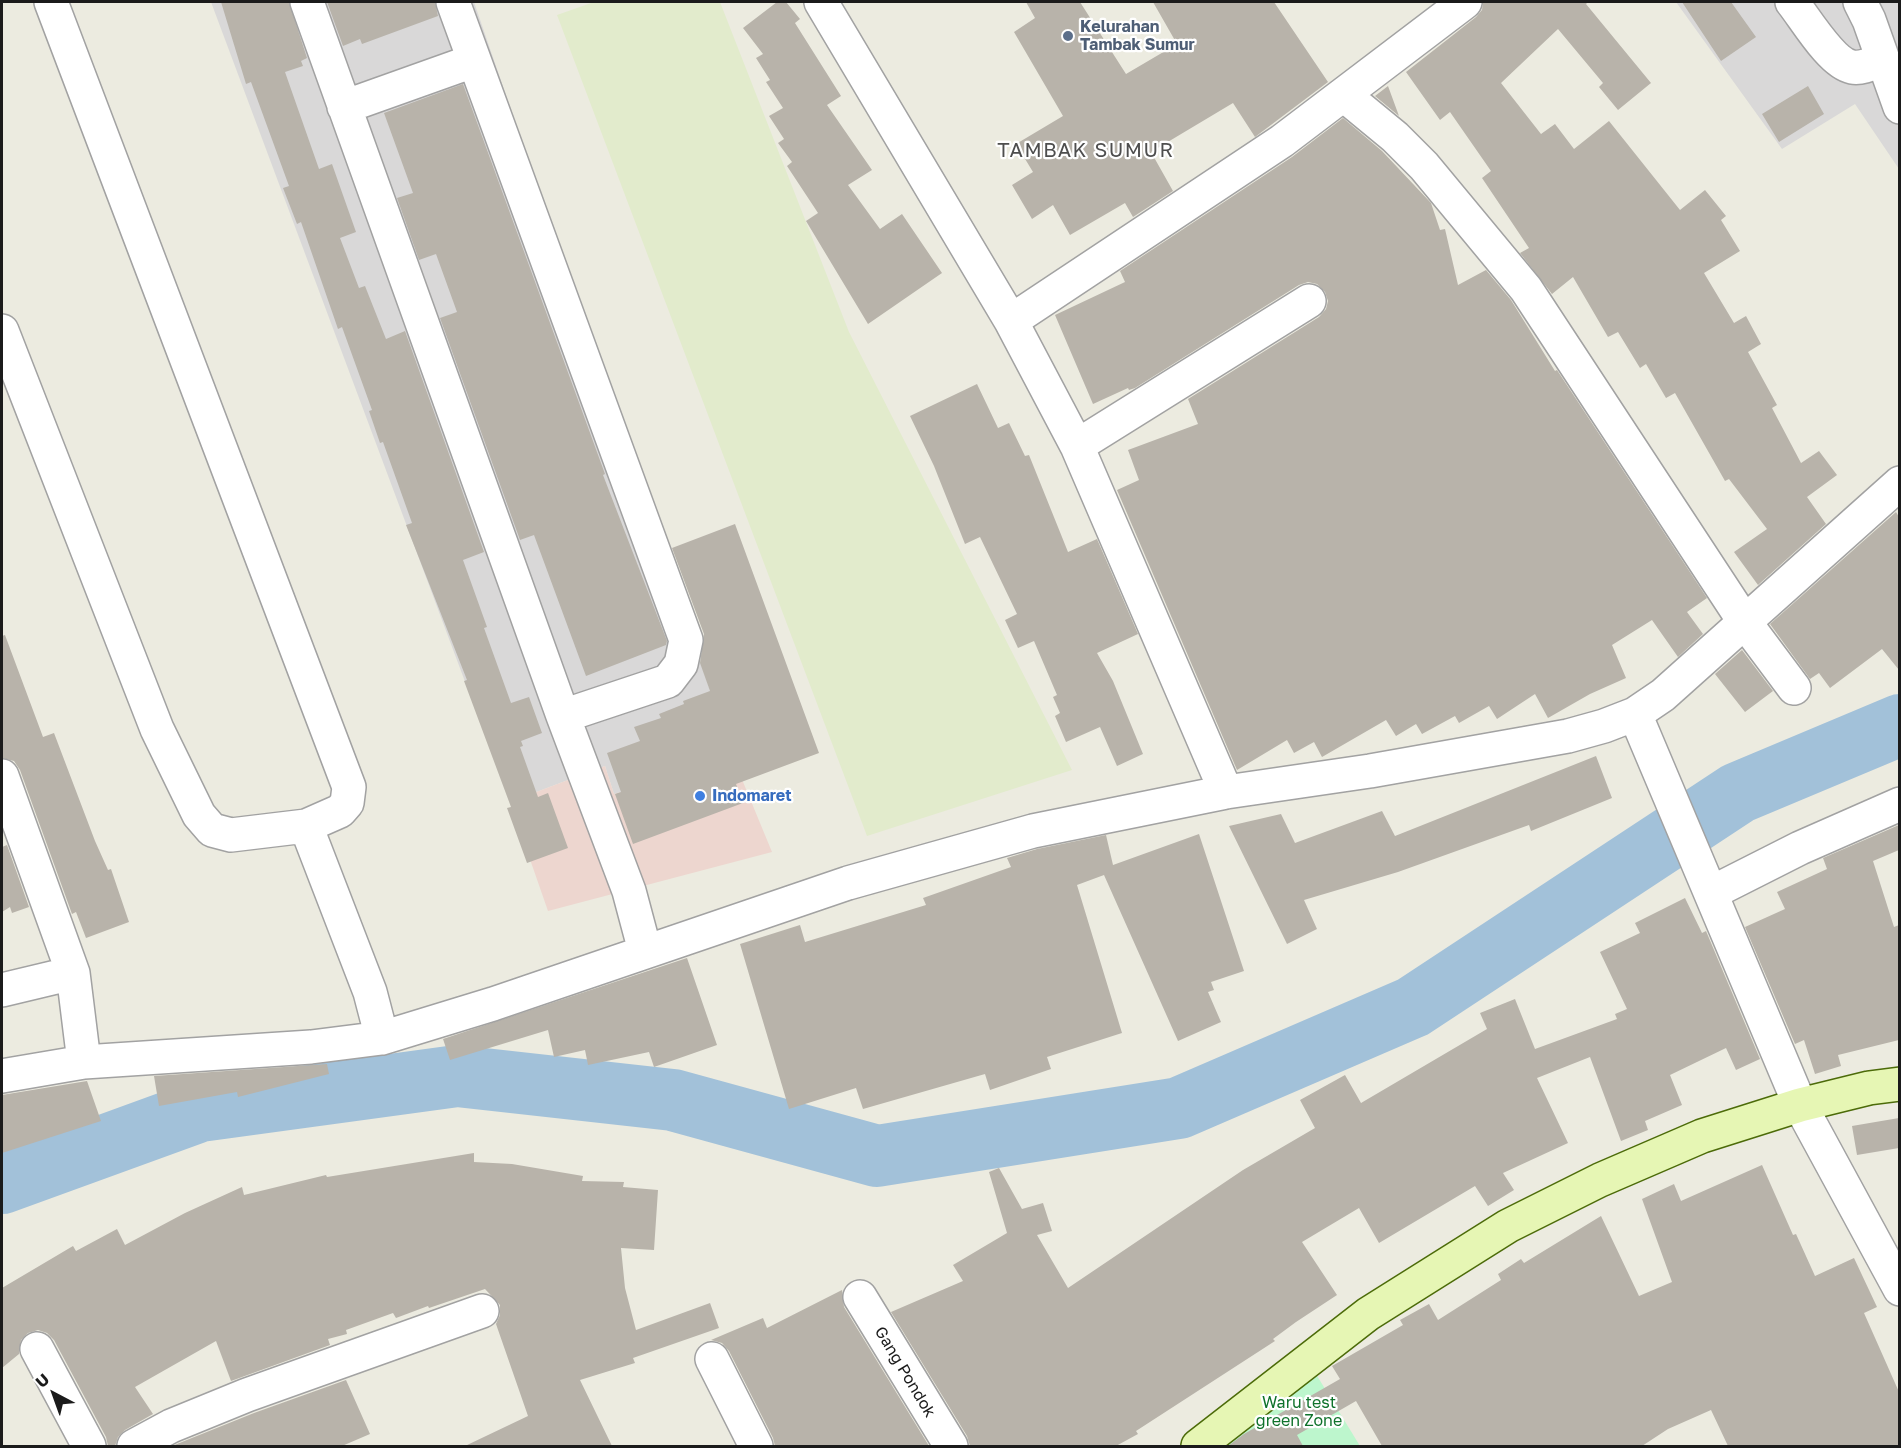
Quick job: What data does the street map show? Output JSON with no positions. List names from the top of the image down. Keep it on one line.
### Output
{"streets":{"street":["Gang Pondok"]},"districts":["TAMBAK SUMUR"],"parks":["Waru test green Zone"],"places":["Kelurahan Tambak Sumur","Indomaret"],"north":"top left"}
